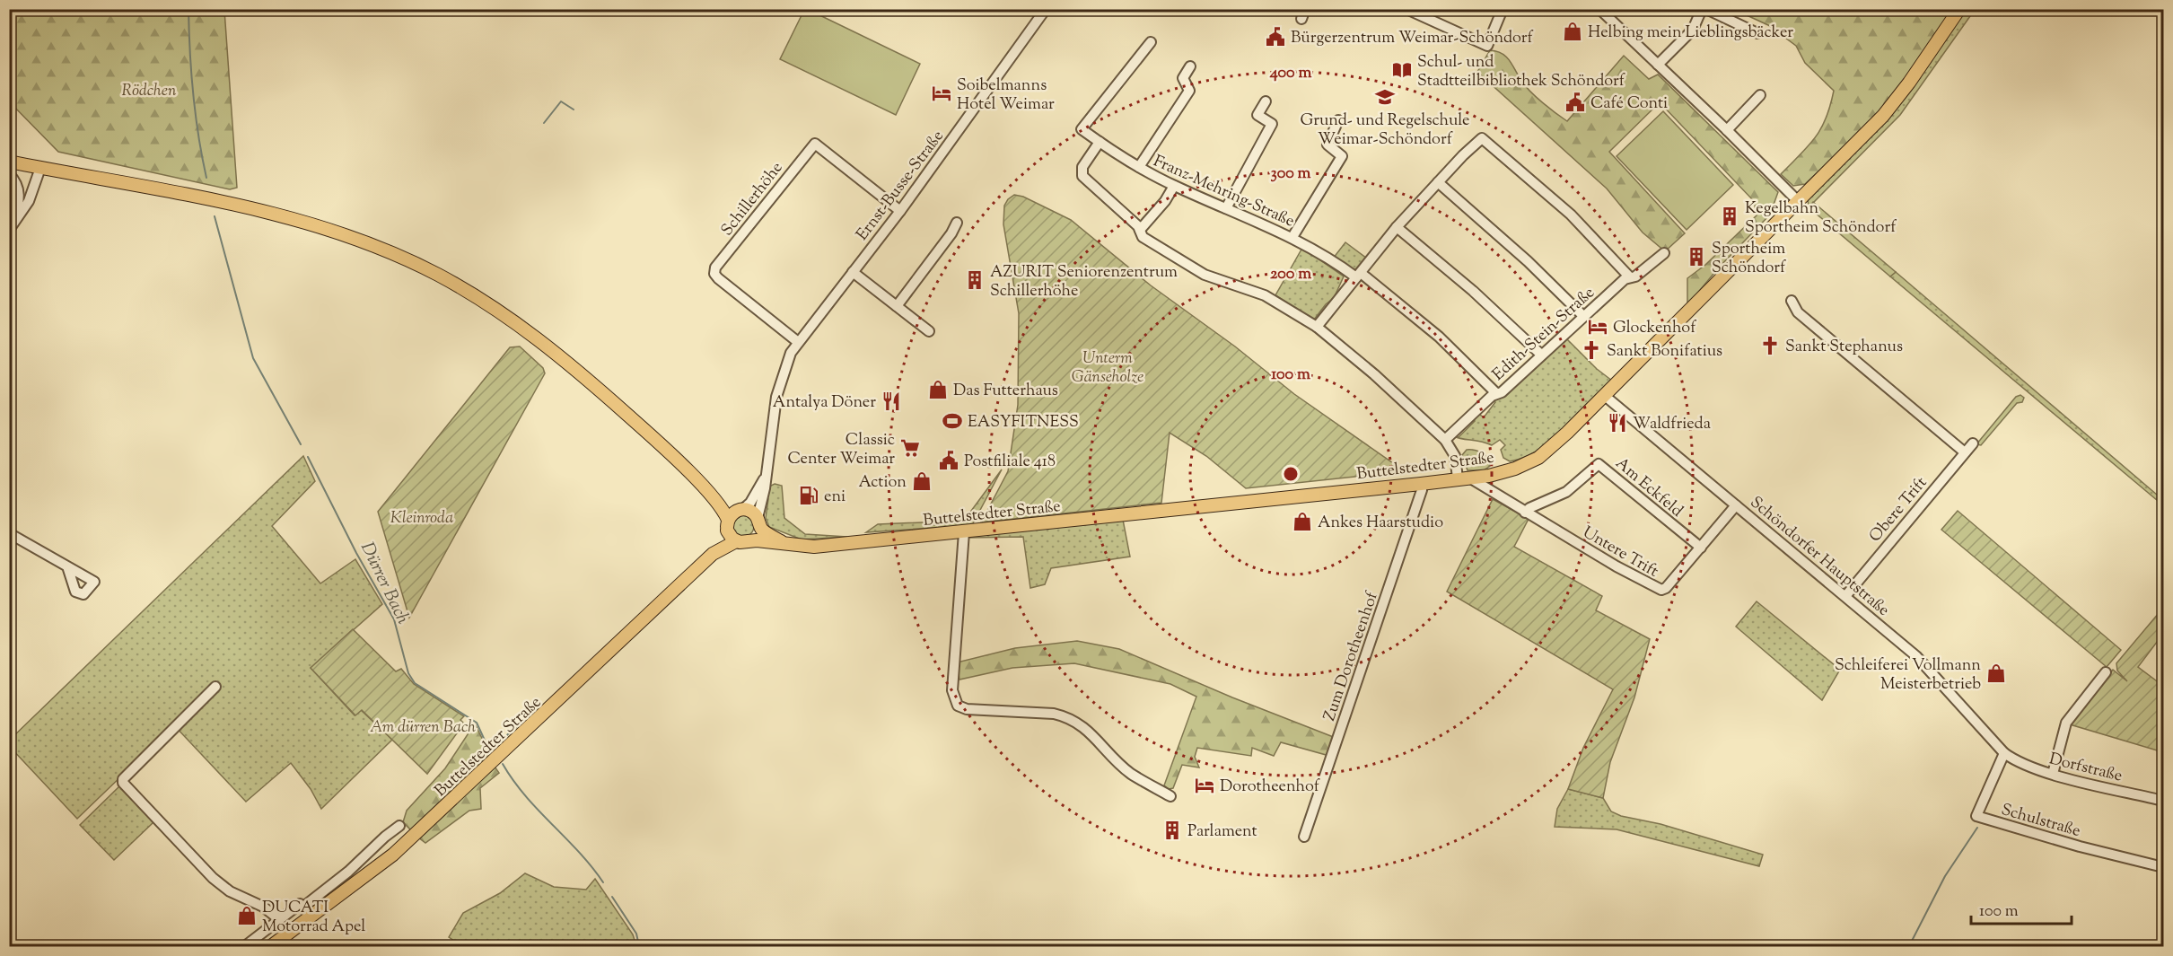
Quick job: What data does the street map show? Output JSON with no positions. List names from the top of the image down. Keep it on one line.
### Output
{"streets":{"main road":["Buttelstedter Straße"],"street":["Ernst-Busse-Straße","Franz-Mehring-Straße","Schillerhöhe","Edith-Stein-Straße","Am Eckfeld","Obere Trift","Untere Trift","Schöndorfer Hauptstraße","Zum Dorotheenhof","Dorfstraße","Schulstraße"]},"crossings":[["Ernst-Busse-Straße","Schillerhöhe"],["Ernst-Busse-Straße","Buttelstedter Straße"],["Franz-Mehring-Straße","Edith-Stein-Straße"],["Buttelstedter Straße","Untere Trift"],["Buttelstedter Straße","Schöndorfer Hauptstraße"],["Buttelstedter Straße","Zum Dorotheenhof"],["Am Eckfeld","Untere Trift"],["Obere Trift","Schöndorfer Hauptstraße"],["Untere Trift","Schöndorfer Hauptstraße"],["Schöndorfer Hauptstraße","Dorfstraße"],["Schöndorfer Hauptstraße","Schulstraße"],["Dorfstraße","Schulstraße"]],"water":["Dürrer Bach"],"parks":["Rödchen","Unterm Gänseholze","Kleinroda","Am dürren Bach"],"places":{"shop":["Helbing mein Lieblingsbäcker","Das Futterhaus","Action","Ankes Haarstudio","Schleiferei Vollmann Meisterbetrieb","DUCATI Motorrad Apel"],"public building":["Bürgerzentrum Weimar-Schöndorf","Café Conti","Postfiliale 418"],"library":["Schul- und Stadtteilbibliothek Schöndorf"],"hotel":["Soibelmanns Hotel Weimar","Glockenhof","Dorotheenhof"],"school or university":["Grund- und Regelschule Weimar-Schöndorf"],"building":["Kegelbahn Sportheim Schöndorf","Sportheim Schöndorf","AZURIT Seniorenzentrum Schillerhöhe","Parlament"],"church":["Sankt Stephanus","Sankt Bonifatius"],"restaurant":["Antalya Döner","Waldfrieda"],"sports":["EASYFITNESS"],"supermarket":["Classic Center Weimar"],"fuel station":["eni"]},"scale_bar":"100 m","rings":["400 m","300 m","200 m","100 m"]}
